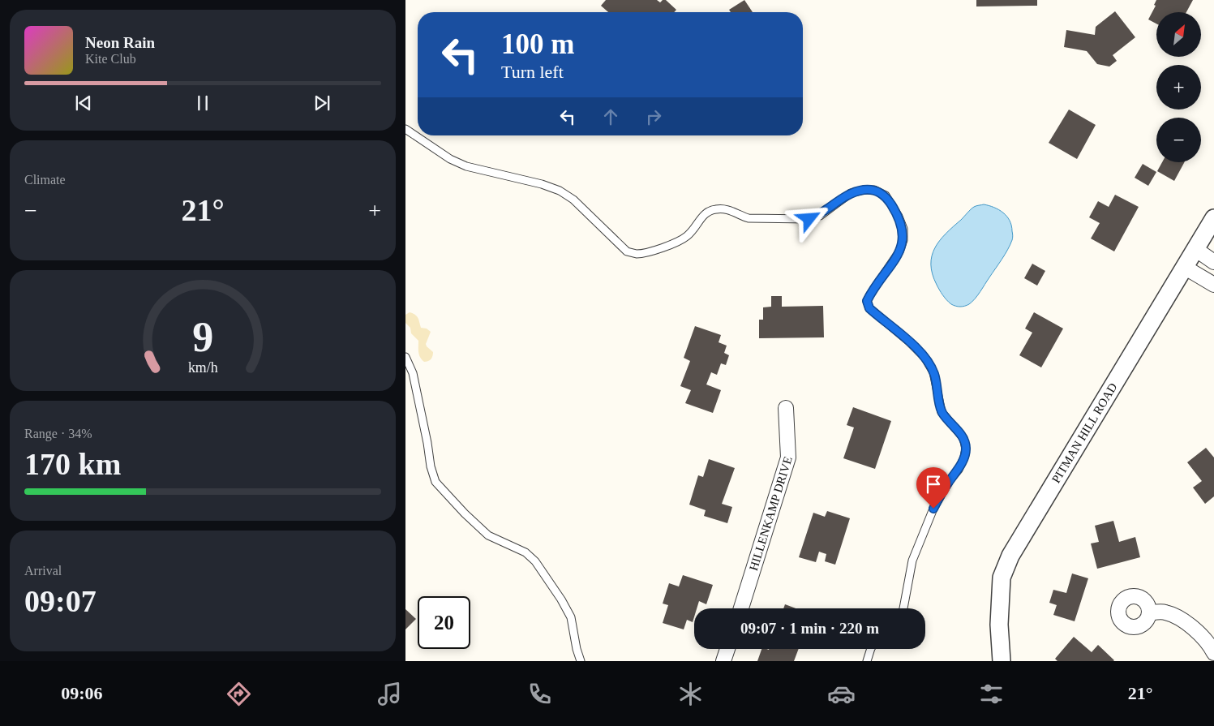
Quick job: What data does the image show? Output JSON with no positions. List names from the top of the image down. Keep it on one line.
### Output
{"streets":{"street":["PITMAN HILL ROAD","HILLENKAMP DRIVE"]},"north":"top right","page":{"map_buttons":["+","−"],"turn":["100 m","Turn left"],"song":["Neon Rain","Kite Club"],"tile":["Climate",["Range · 34%","170 km"],["Arrival","09:07"]],"heat":["−","21°","+"],"limit":"20","trip":"09:07 · 1 min · 220 m","tabs":["09:06","21°"],"gauge":["9","km/h"]}}
